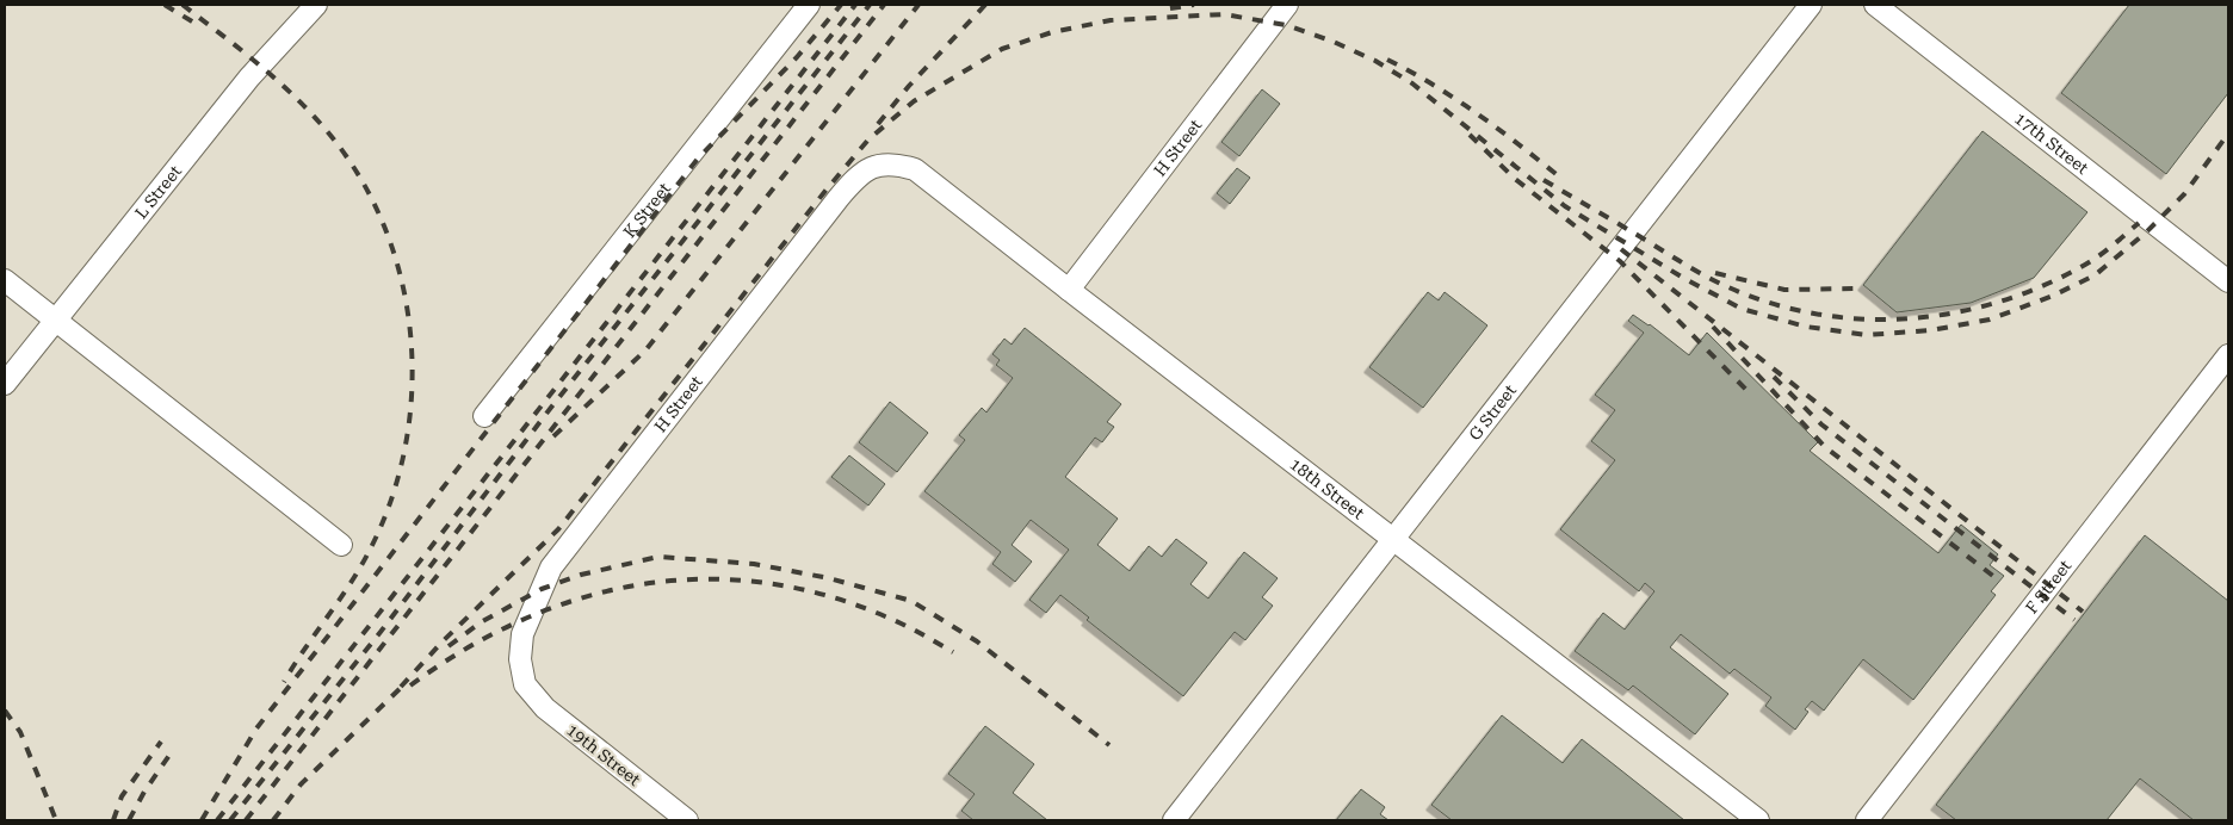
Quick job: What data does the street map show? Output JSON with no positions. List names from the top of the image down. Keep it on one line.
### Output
{"streets":{"lane":["17th Street","H Street","L Street","K Street","G Street","18th Street","F Street","19th Street"]},"crossings":[["H Street","18th Street"],["H Street","19th Street"],["G Street","18th Street"]]}
